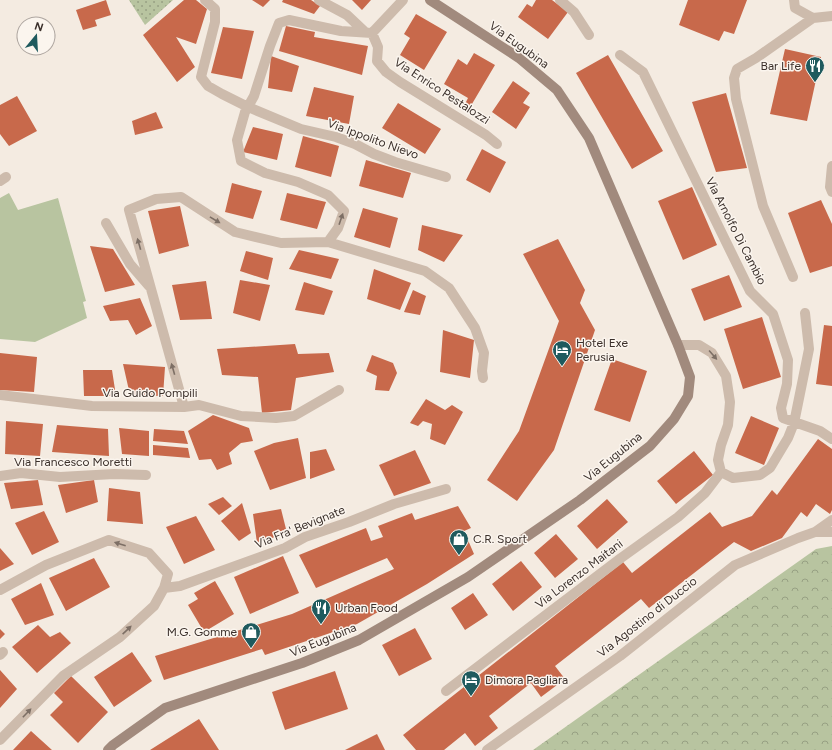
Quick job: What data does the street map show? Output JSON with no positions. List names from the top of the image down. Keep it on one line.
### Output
{"streets":{"main road":["Via Eugubina"],"street":["Via Enrico Pestalozzi","Via Ippolito Nievo","Via Arnolfo Di Cambio","Via Guido Pompili","Via Francesco Moretti","Via Fra' Bevignate","Via Lorenzo Maitani","Via Agostino di Duccio"]},"places":{"restaurant":["Bar Life","Urban Food"],"hotel":["Hotel Exe Perusia","Dimora Pagliara"],"shop":["C.R. Sport","M.G. Gomme"]},"north":"top"}
